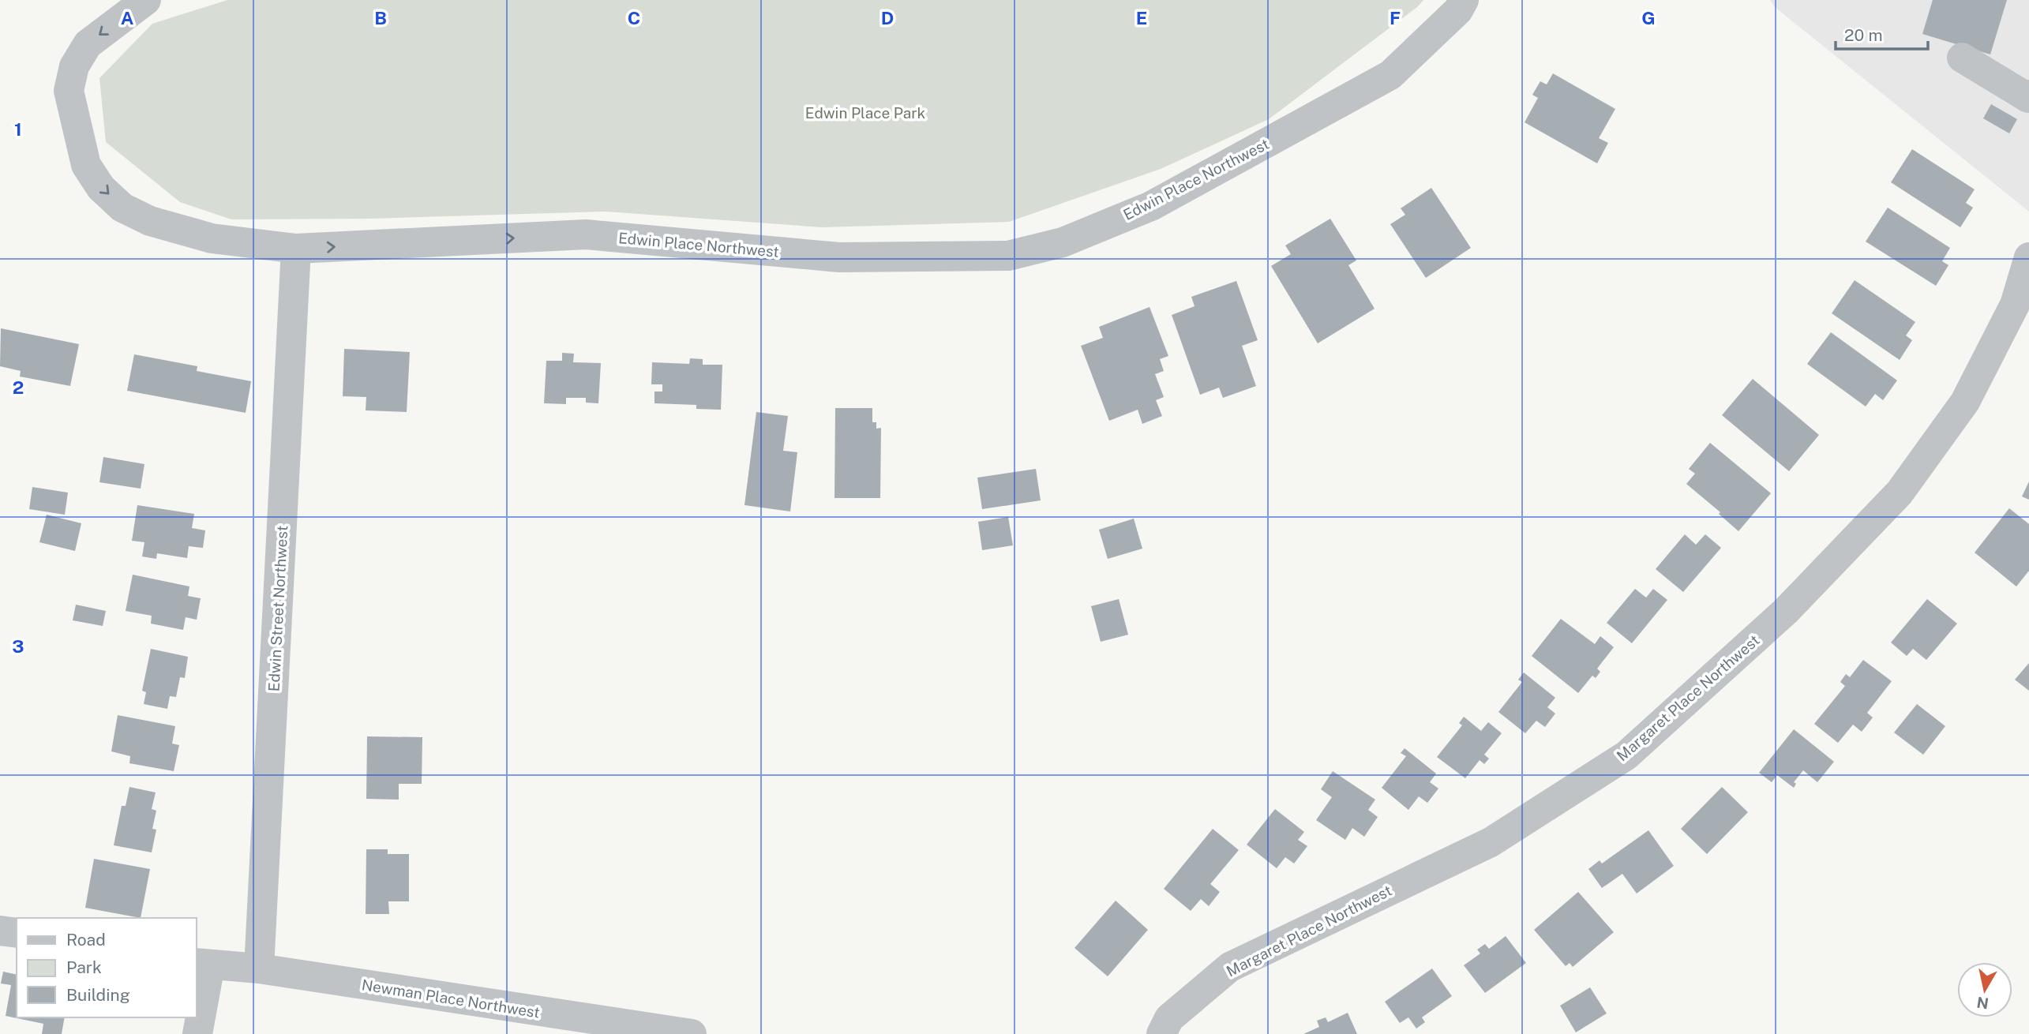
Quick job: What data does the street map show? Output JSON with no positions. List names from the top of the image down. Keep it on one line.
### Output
{"streets":{"street":["Edwin Place Northwest","Edwin Street Northwest","Margaret Place Northwest","Newman Place Northwest"]},"crossings":[["Edwin Place Northwest","Edwin Street Northwest"],["Edwin Street Northwest","Newman Place Northwest"]],"parks":["Edwin Place Park"],"legend":["Road","Park","Building"],"scale_bar":"20 m","north":"bottom","grid":{"columns":["A","B","C","D","E","F","G"],"rows":["1","2","3"]}}
